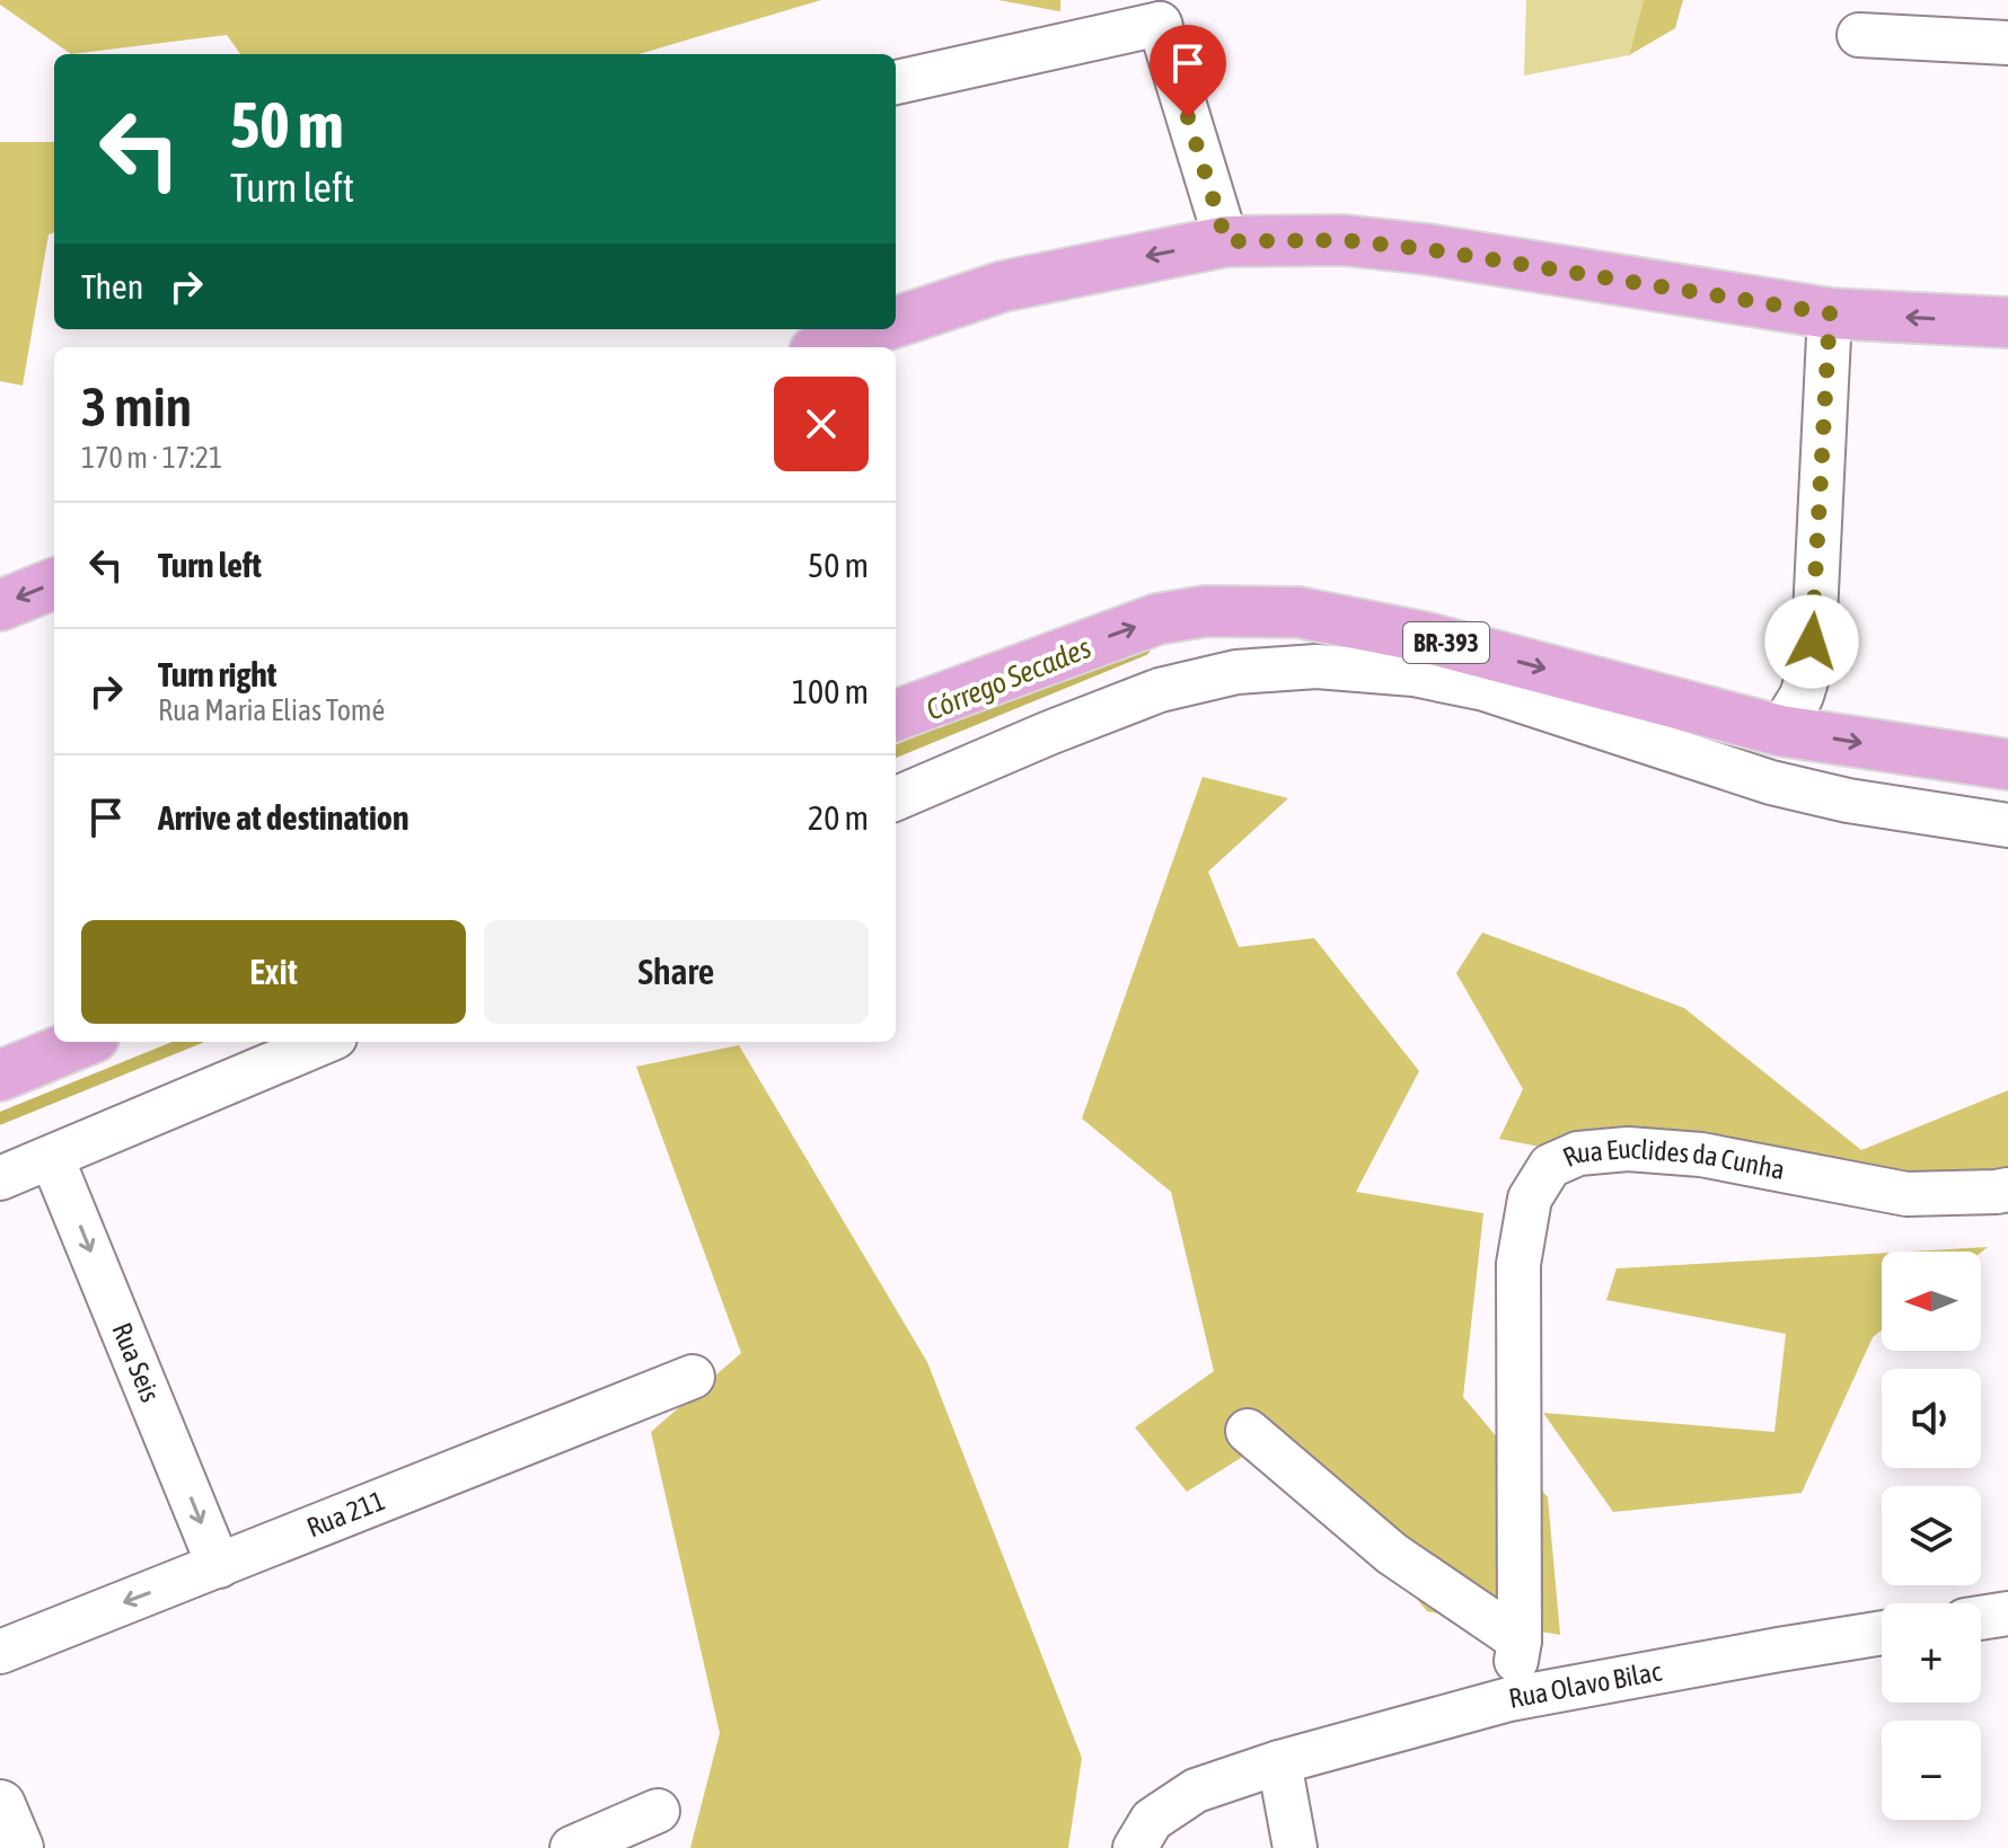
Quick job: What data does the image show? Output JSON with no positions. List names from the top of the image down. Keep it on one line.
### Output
{"streets":{"main road":["BR-393"],"street":["Rua Euclides da Cunha","Rua Seis","Rua 211","Rua Olavo Bilac"]},"crossings":[["Rua Euclides da Cunha","Rua Olavo Bilac"],["Rua Seis","Rua 211"]],"one_way":["Rua Seis"],"water":["Córrego Secades"],"north":"left","page":{"turn":["50 m","Turn left"],"then":"Then","heading":["3 min","170 m · 17:21"],"list":[{"name":"Turn left","value":"50 m"},{"name":"Turn right","note":"Rua Maria Elias Tomé","value":"100 m"},{"name":"Arrive at destination","value":"20 m"}],"buttons":["Exit","Share"],"map_buttons":["+","−"]}}
